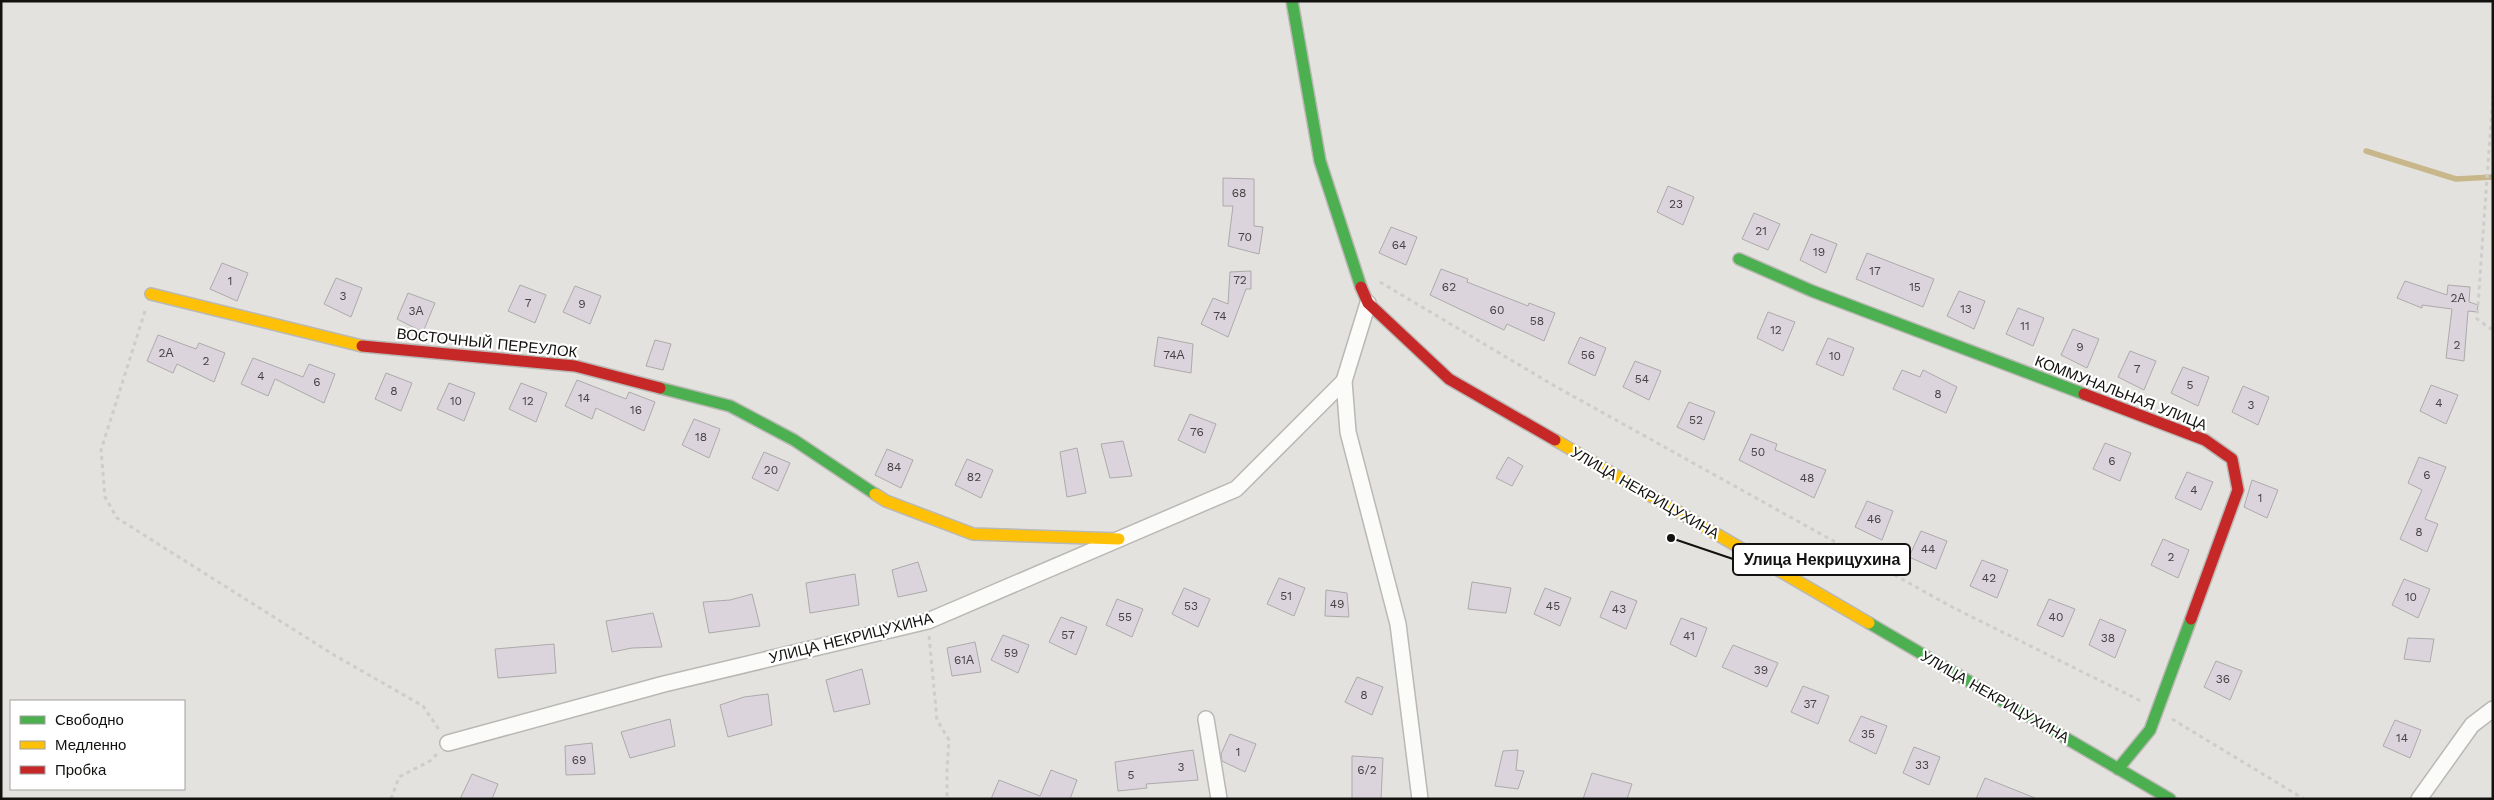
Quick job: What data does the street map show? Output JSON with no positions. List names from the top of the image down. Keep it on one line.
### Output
{"streets":{"street":["ВОСТОЧНЫЙ ПЕРЕУЛОК","КОММУНАЛЬНАЯ УЛИЦА","УЛИЦА НЕКРИЦУХИНА"]},"crossings":[["ВОСТОЧНЫЙ ПЕРЕУЛОК","УЛИЦА НЕКРИЦУХИНА"],["КОММУНАЛЬНАЯ УЛИЦА","УЛИЦА НЕКРИЦУХИНА"]],"places":["Улица Некрицухина"],"house_numbers":["68","23","21","70","64","19","17","72","1","62","15","3","2А","7","9","13","60","3А","74","58","11","12","2","9","2А","74А","56","10","2","7","4","54","6","5","8","8","14","10","12","4","3","16","52","76","18","50","6","84","20","6","82","48","4","1","46","8","44","2","42","51","10","49","53","45","43","55","40","57","41","38","59","61А","39","36","8","37","35","14","1","69","33","3","6/2","5"],"legend":["Свободно","Медленно","Пробка"]}
